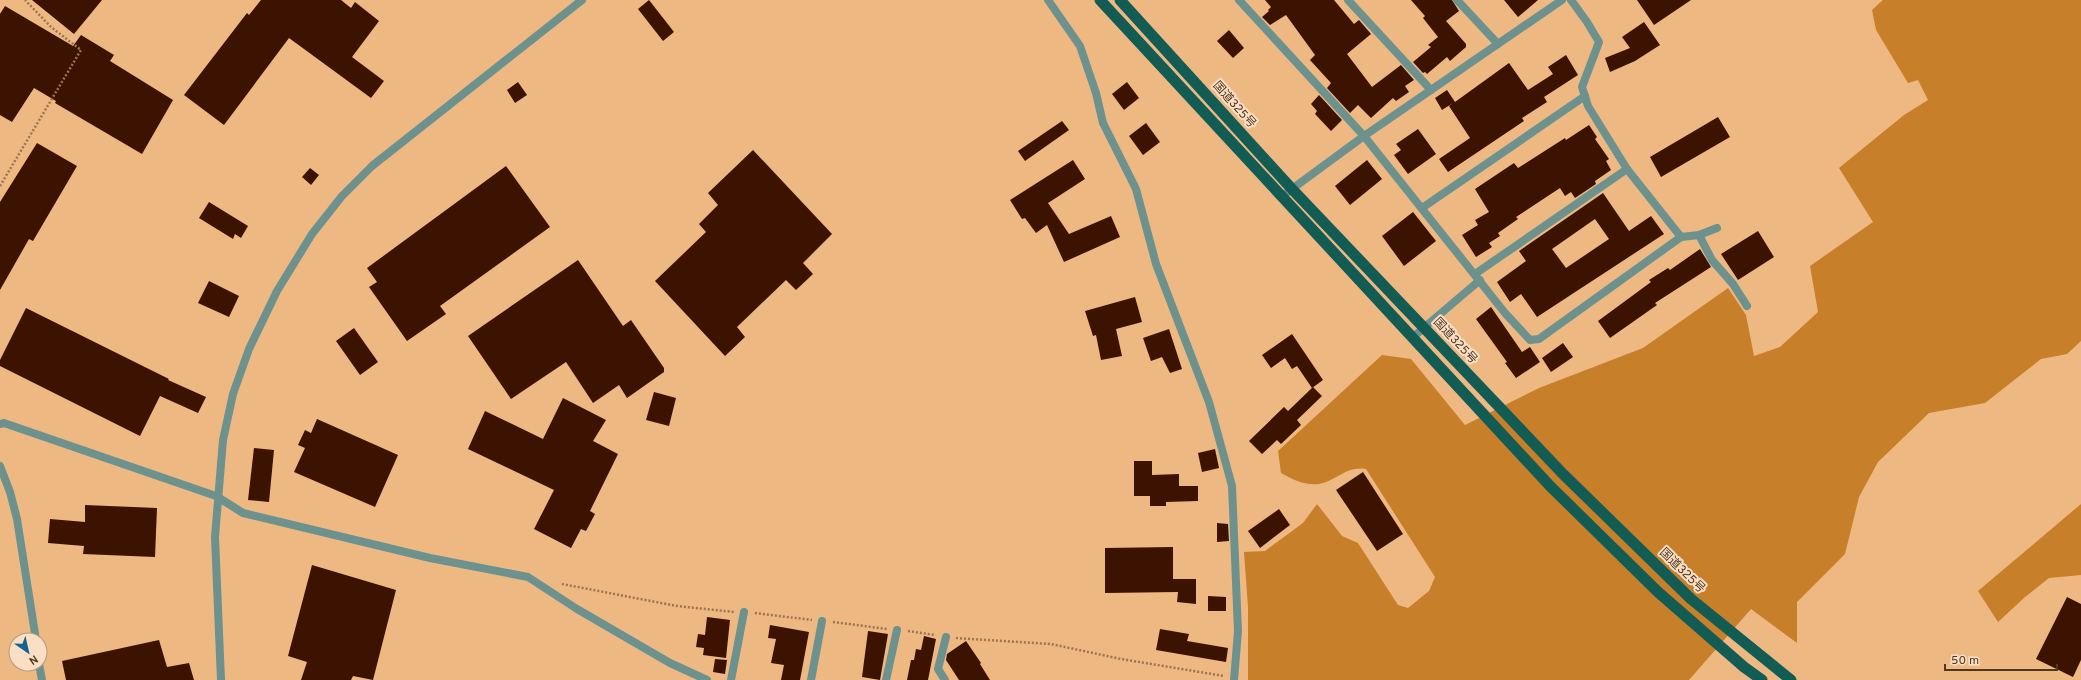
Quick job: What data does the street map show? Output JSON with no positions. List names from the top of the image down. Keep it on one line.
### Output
{"streets":{"highway":["国道325号"]},"scale_bar":"50 m","north":"bottom right"}
